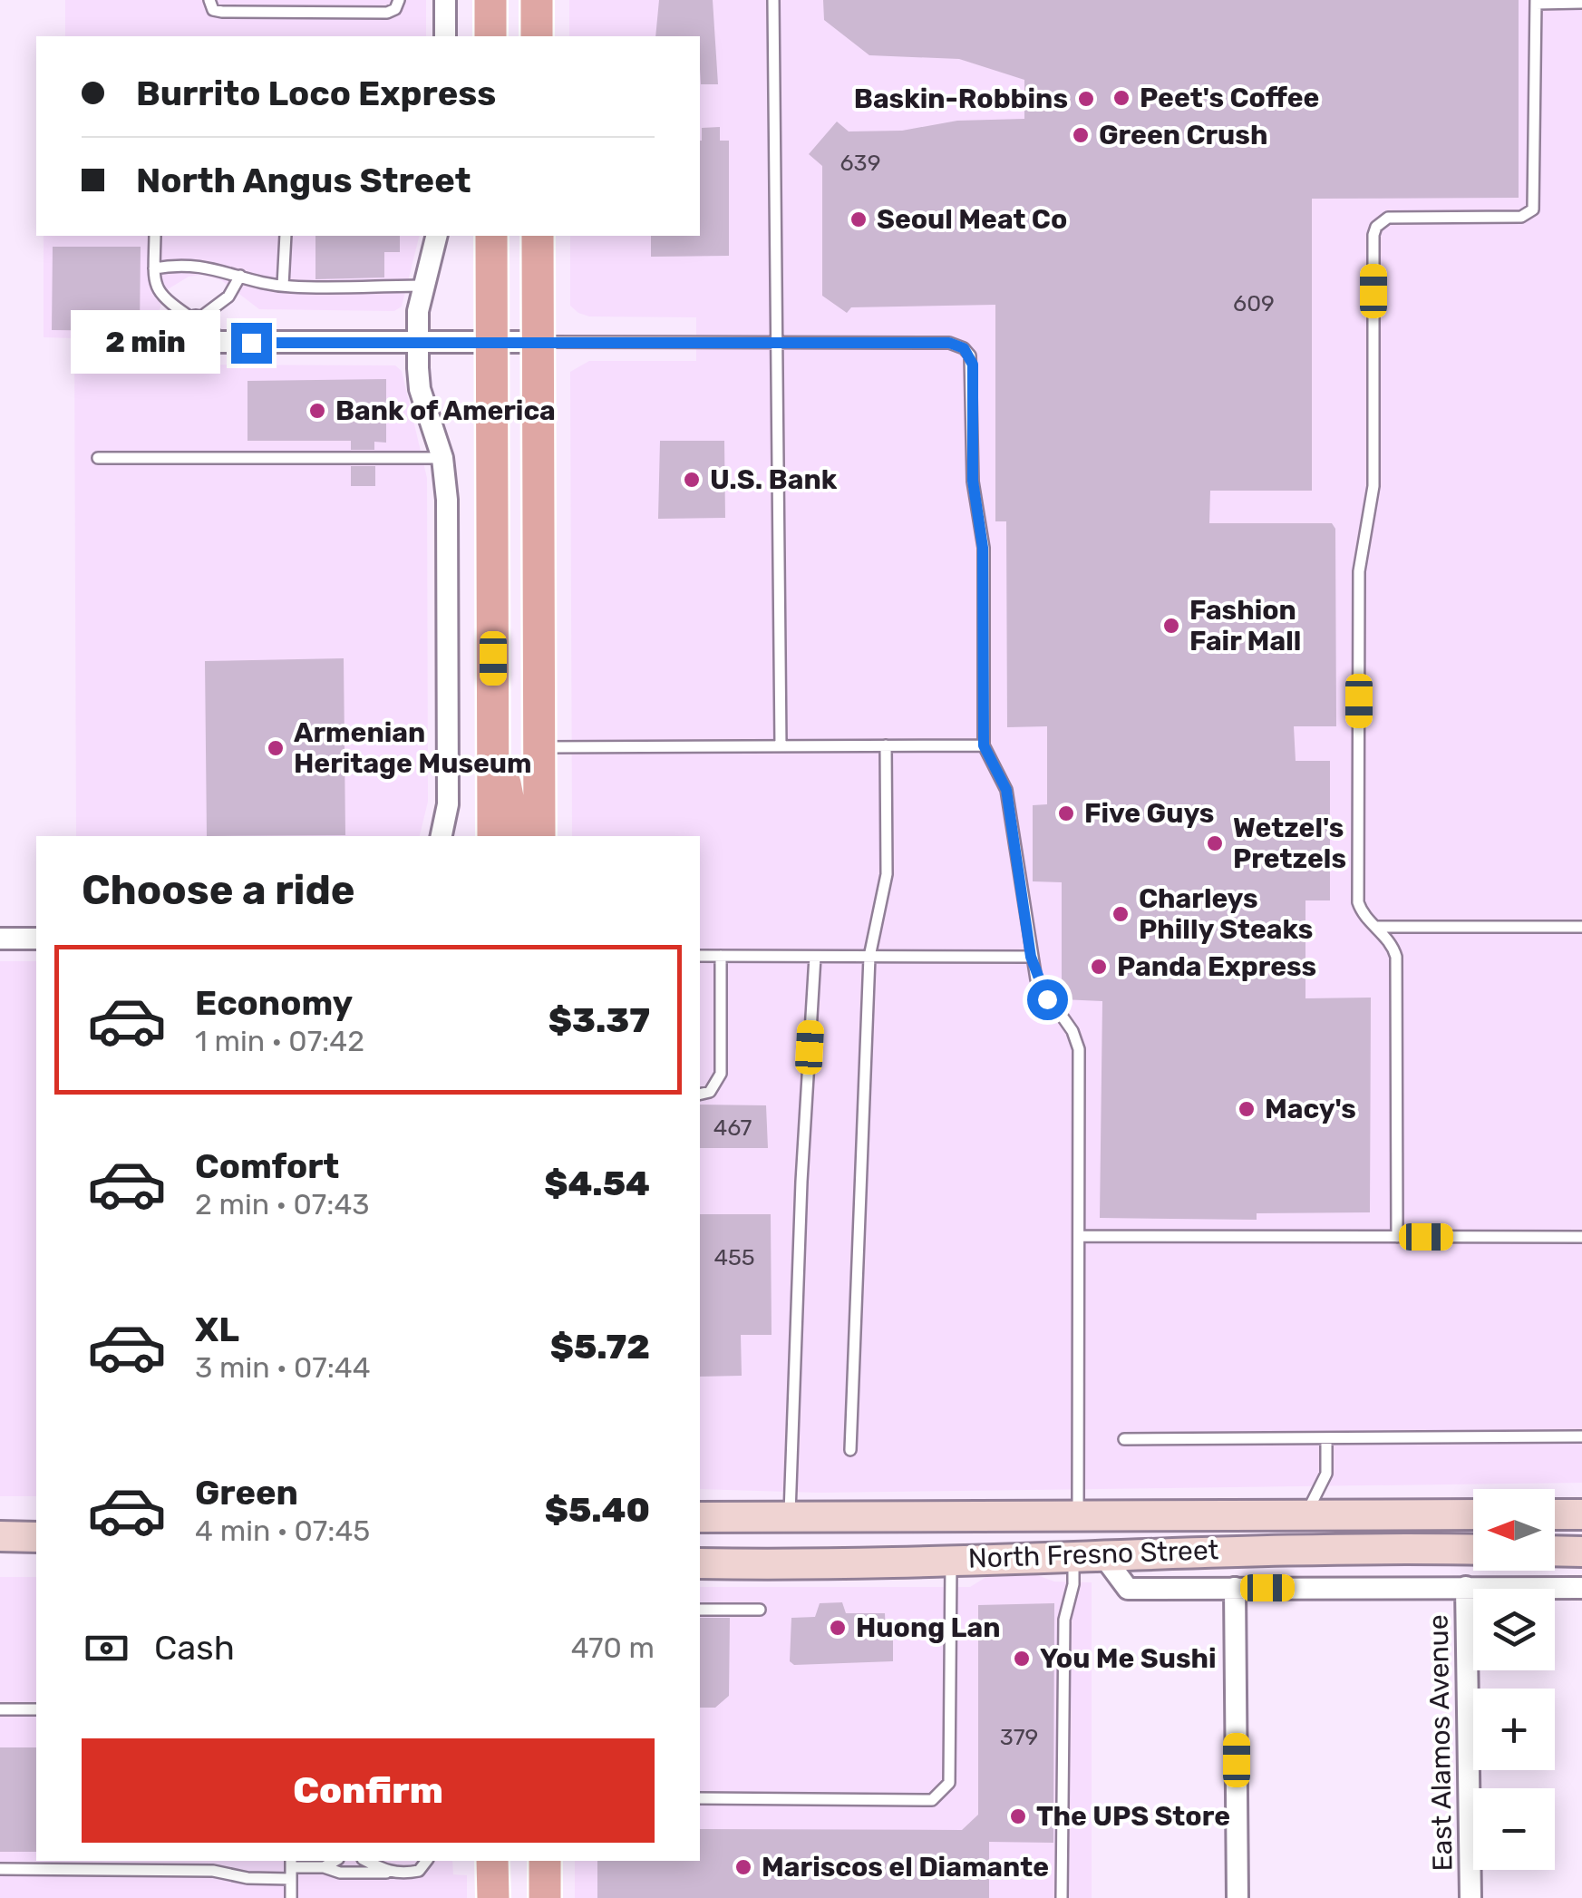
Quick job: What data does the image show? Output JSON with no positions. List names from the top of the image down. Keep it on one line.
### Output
{"streets":{"main road":["North Fresno Street"],"street":["East Alamos Avenue"]},"places":["Peet's Coffee","Baskin-Robbins","Green Crush","Seoul Meat Co","Bank of America","U.S. Bank","Fashion Fair Mall","Armenian Heritage Museum","Five Guys","Wetzel's Pretzels","Charleys Philly Steaks","Panda Express","Macy's","Huong Lan","You Me Sushi","The UPS Store","Mariscos el Diamante"],"house_numbers":["639","609","467","455","379"],"north":"left","page":{"banner":["Burrito Loco Express","North Angus Street"],"bubble":"2 min","heading":"Choose a ride","list":[{"name":"Economy","note":"1 min · 07:42","value":"$3.37"},{"name":"Comfort","note":"2 min · 07:43","value":"$4.54"},{"name":"XL","note":"3 min · 07:44","value":"$5.72"},{"name":"Green","note":"4 min · 07:45","value":"$5.40"}],"map_buttons":["+","−"],"pay":["Cash","470 m"],"buttons":"Confirm"}}
